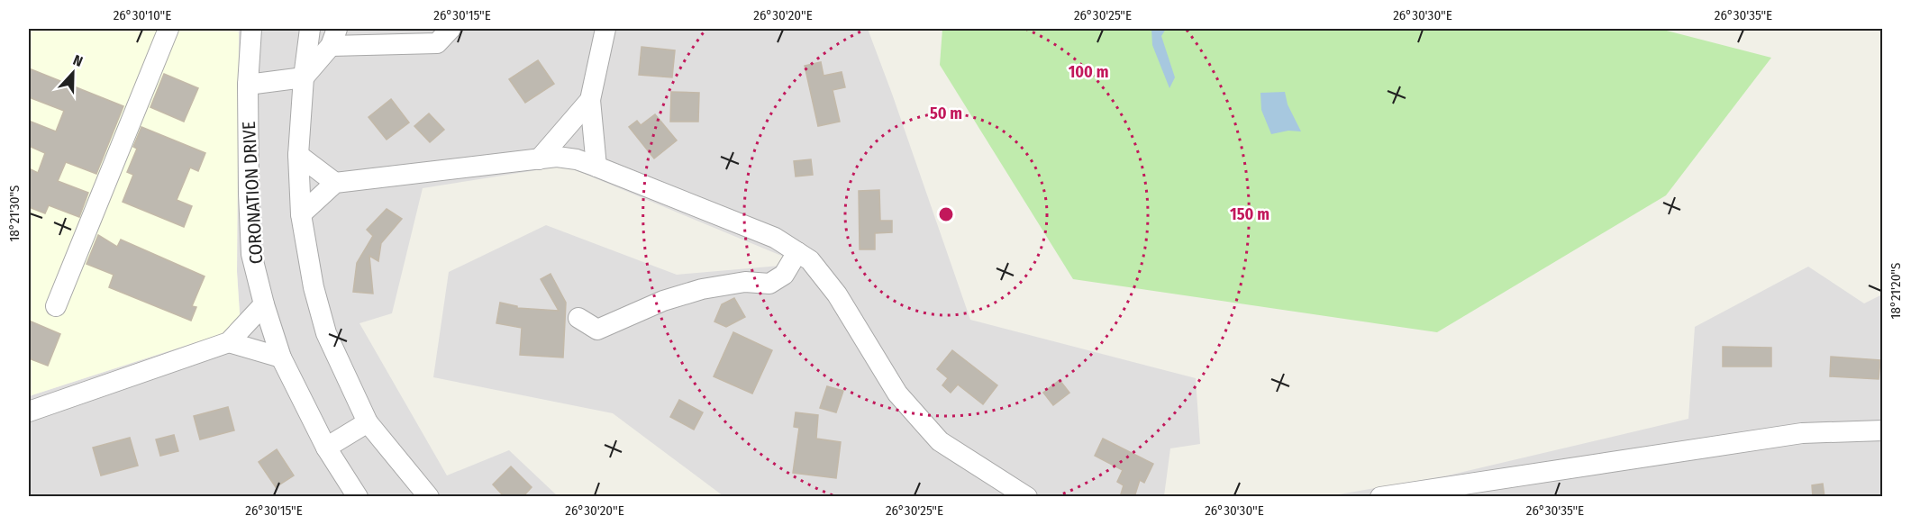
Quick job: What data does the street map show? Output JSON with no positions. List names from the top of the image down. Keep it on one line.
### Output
{"streets":{"street":["CORONATION DRIVE"]},"north":"top","coordinates":["26°30'10\"E","26°30'15\"E","26°30'20\"E","26°30'25\"E","26°30'30\"E","26°30'35\"E","18°21'30\"S","18°21'20\"S"],"rings":["100 m","50 m","150 m"]}
